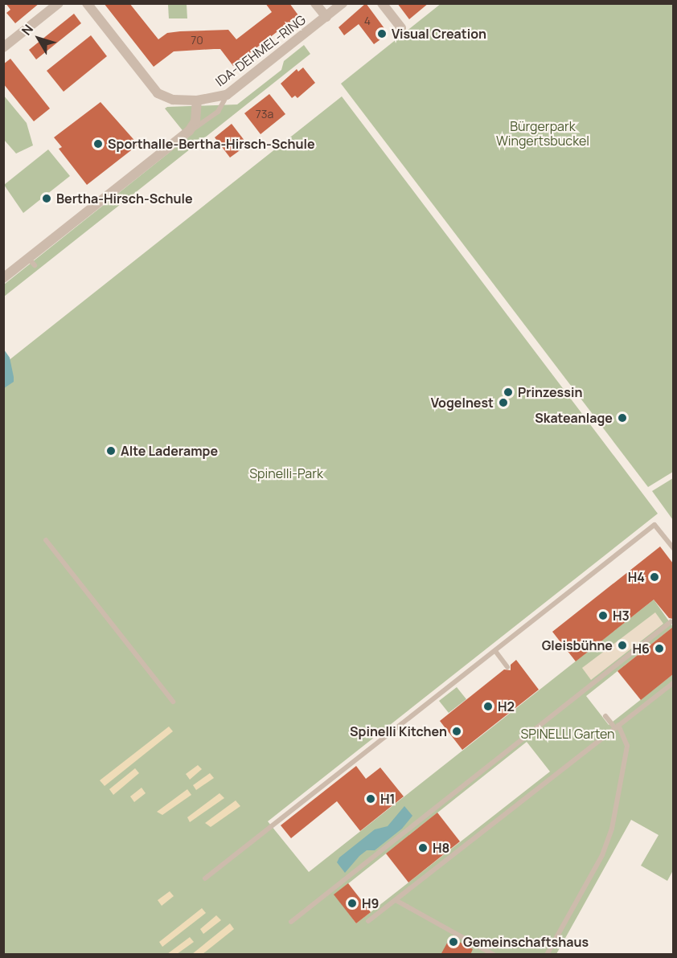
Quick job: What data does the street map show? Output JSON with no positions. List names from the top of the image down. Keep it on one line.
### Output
{"streets":{"street":["IDA-DEHMEL-RING"]},"parks":["Bürgerpark Wingertsbuckel","Spinelli-Park","SPINELLI Garten"],"places":["Visual Creation","Sporthalle-Bertha-Hirsch-Schule","Bertha-Hirsch-Schule","Prinzessin","Vogelnest","Skateanlage","Alte Laderampe","H4","H3","Gleisbühne","H6","H2","Spinelli Kitchen","H1","H8","H9","Gemeinschaftshaus"],"house_numbers":["4","70","73a"],"north":"top left"}
